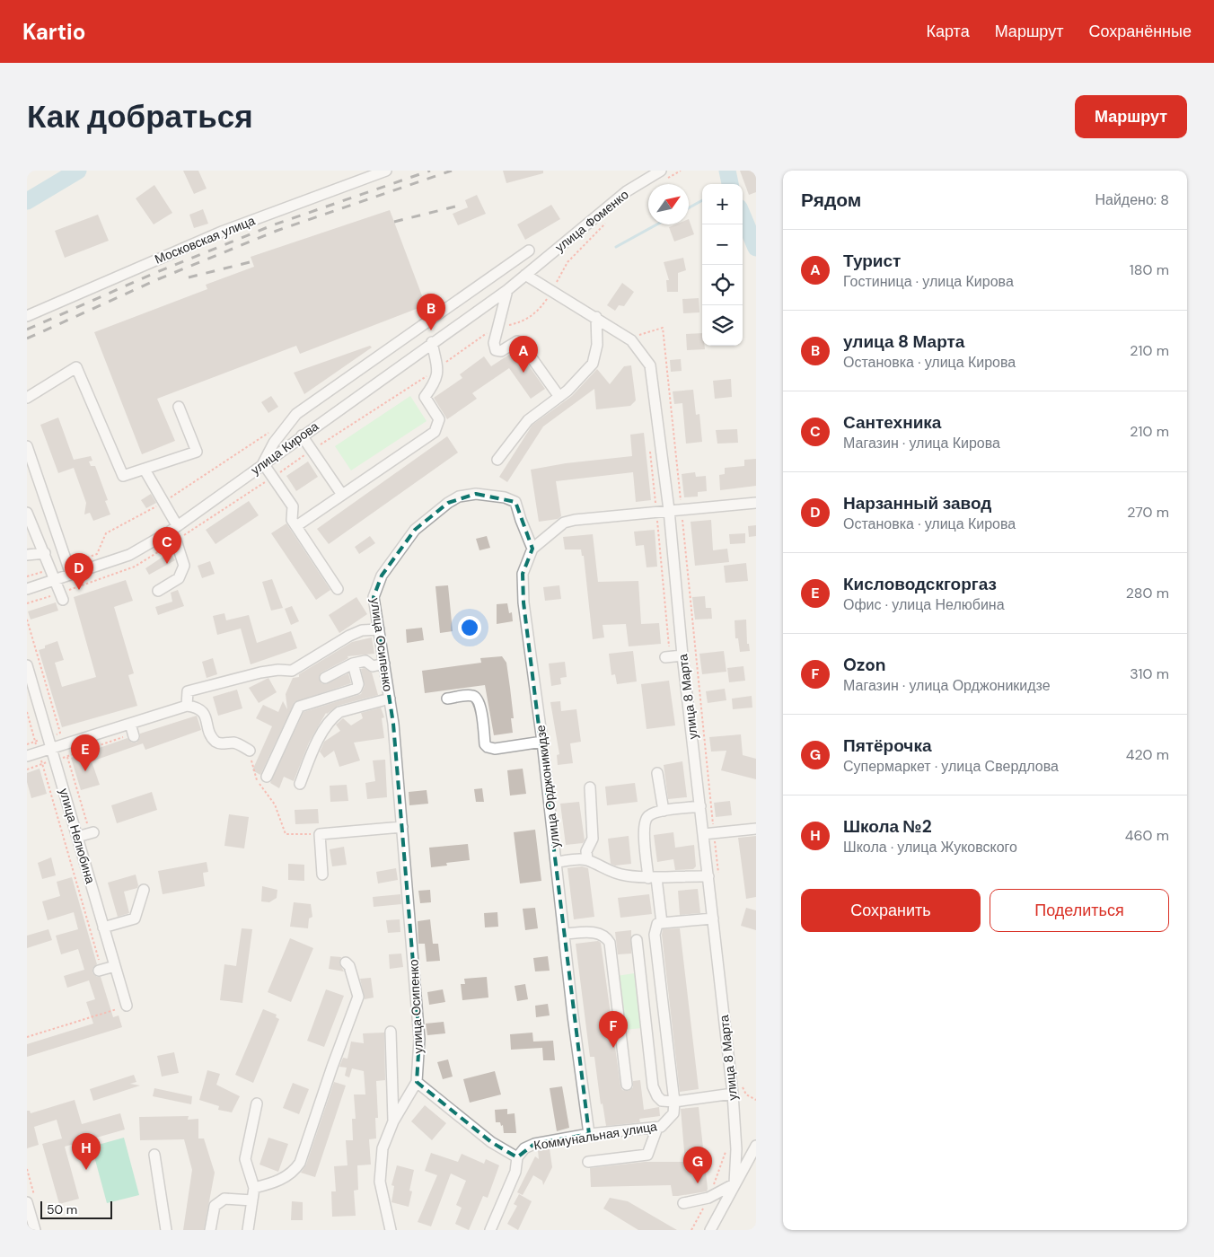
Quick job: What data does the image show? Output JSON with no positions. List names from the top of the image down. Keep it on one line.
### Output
{"streets":{"street":["улица Фоменко","Московская улица","улица Кирова","улица Осипенко","улица 8 Марта","улица Орджоникидзе","улица Нелюбина","Коммунальная улица"]},"crossings":[["улица Фоменко","улица Кирова"],["улица Фоменко","улица 8 Марта"],["улица Кирова","улица 8 Марта"],["улица Осипенко","улица Орджоникидзе"],["улица Осипенко","Коммунальная улица"],["улица Орджоникидзе","Коммунальная улица"]],"scale_bar":"50 m","north":"top right","page":{"header":"Kartio","nav":["Карта","Маршрут","Сохранённые"],"buttons":["Маршрут",["Сохранить","Поделиться"]],"title":"Как добраться","heading":["Рядом","Найдено: 8"],"map_buttons":["+","−"],"list":[{"mark":"A","name":"Турист","note":"Гостиница · улица Кирова","value":"180 m"},{"mark":"B","name":"улица 8 Марта","note":"Остановка · улица Кирова","value":"210 m"},{"mark":"C","name":"Сантехника","note":"Магазин · улица Кирова","value":"210 m"},{"mark":"D","name":"Нарзанный завод","note":"Остановка · улица Кирова","value":"270 m"},{"mark":"E","name":"Кисловодскгоргаз","note":"Офис · улица Нелюбина","value":"280 m"},{"mark":"F","name":"Ozon","note":"Магазин · улица Орджоникидзе","value":"310 m"},{"mark":"G","name":"Пятёрочка","note":"Супермаркет · улица Свердлова","value":"420 m"},{"mark":"H","name":"Школа №2","note":"Школа · улица Жуковского","value":"460 m"}],"pins":["B","A","C","D","E","F","H","G"],"scale":"50 m"}}
